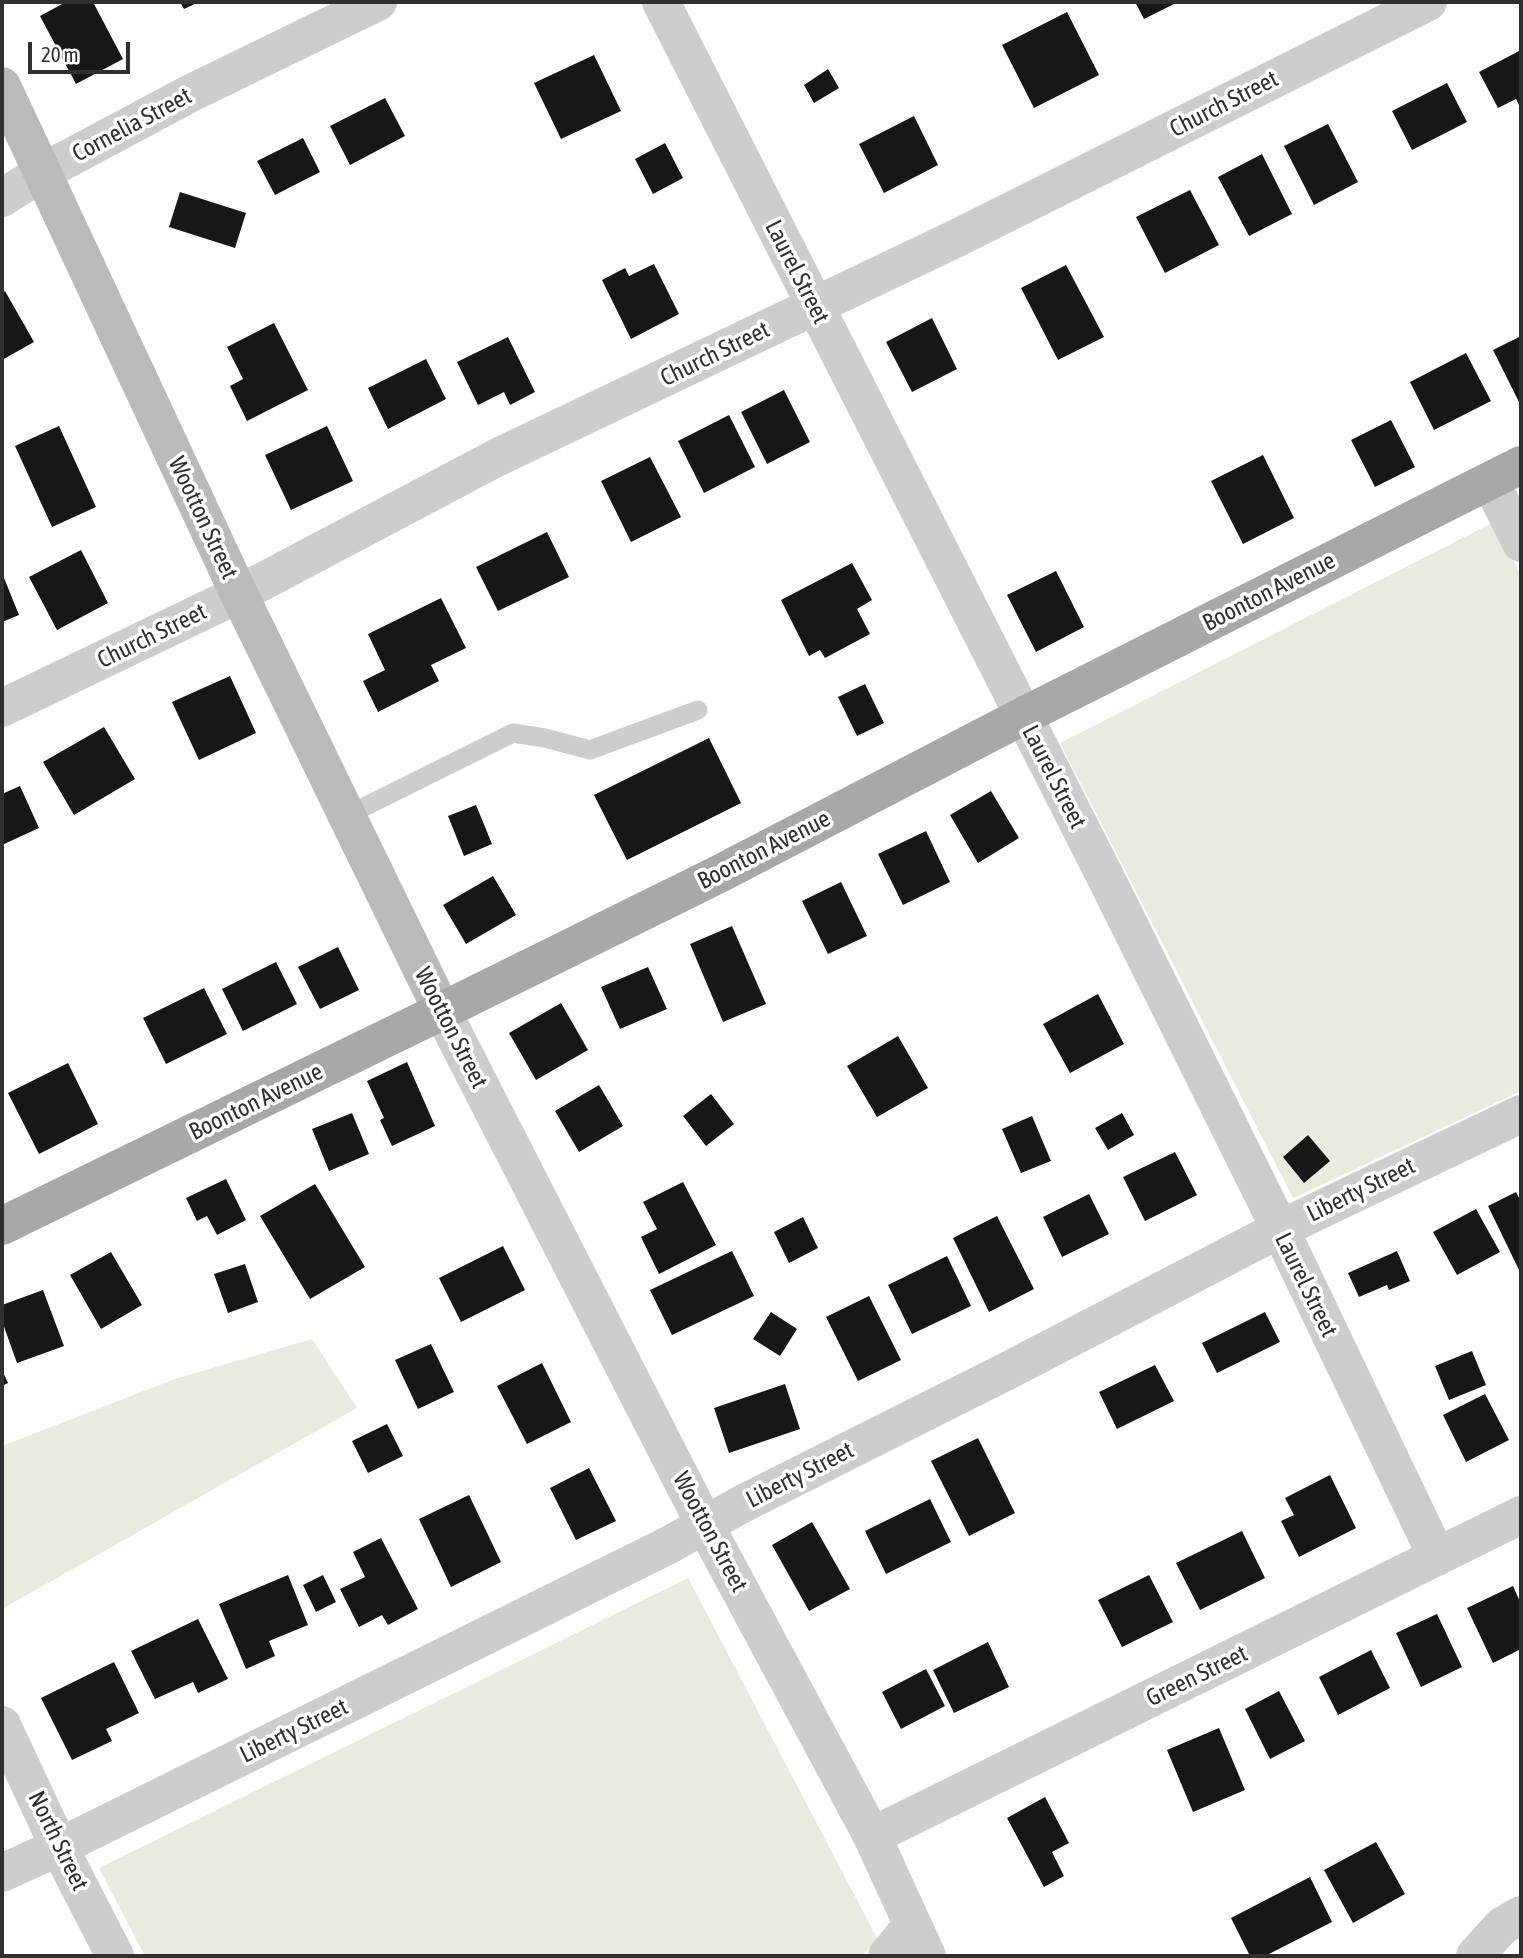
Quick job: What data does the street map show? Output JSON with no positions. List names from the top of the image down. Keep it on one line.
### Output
{"streets":{"main road":["Boonton Avenue"],"street":["Church Street","Cornelia Street","Laurel Street","Wootton Street","Liberty Street","Green Street","North Street"]},"crossings":[["Church Street","Laurel Street"],["Church Street","Wootton Street"],["Cornelia Street","Wootton Street"],["Laurel Street","Boonton Avenue"],["Laurel Street","Liberty Street"],["Laurel Street","Green Street"],["Wootton Street","Boonton Avenue"],["Wootton Street","Liberty Street"],["Wootton Street","Green Street"],["Liberty Street","North Street"]],"scale_bar":"20 m"}
